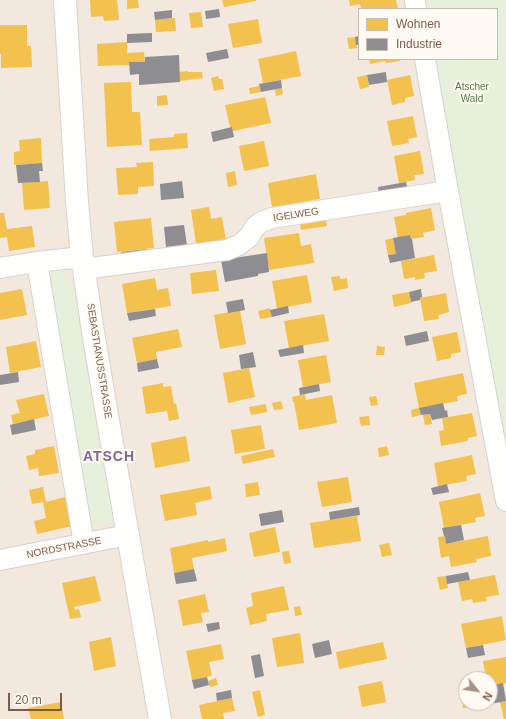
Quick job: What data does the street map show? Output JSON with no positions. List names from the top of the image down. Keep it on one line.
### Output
{"streets":{"main road":["SEBASTIANUSSTRASSE"],"street":["IGELWEG","NORDSTRASSE"]},"crossings":[["IGELWEG","SEBASTIANUSSTRASSE"],["SEBASTIANUSSTRASSE","NORDSTRASSE"]],"districts":["ATSCH"],"parks":["Atscher Wald"],"legend":["Wohnen","Industrie"],"scale_bar":"20 m","north":"bottom right"}
